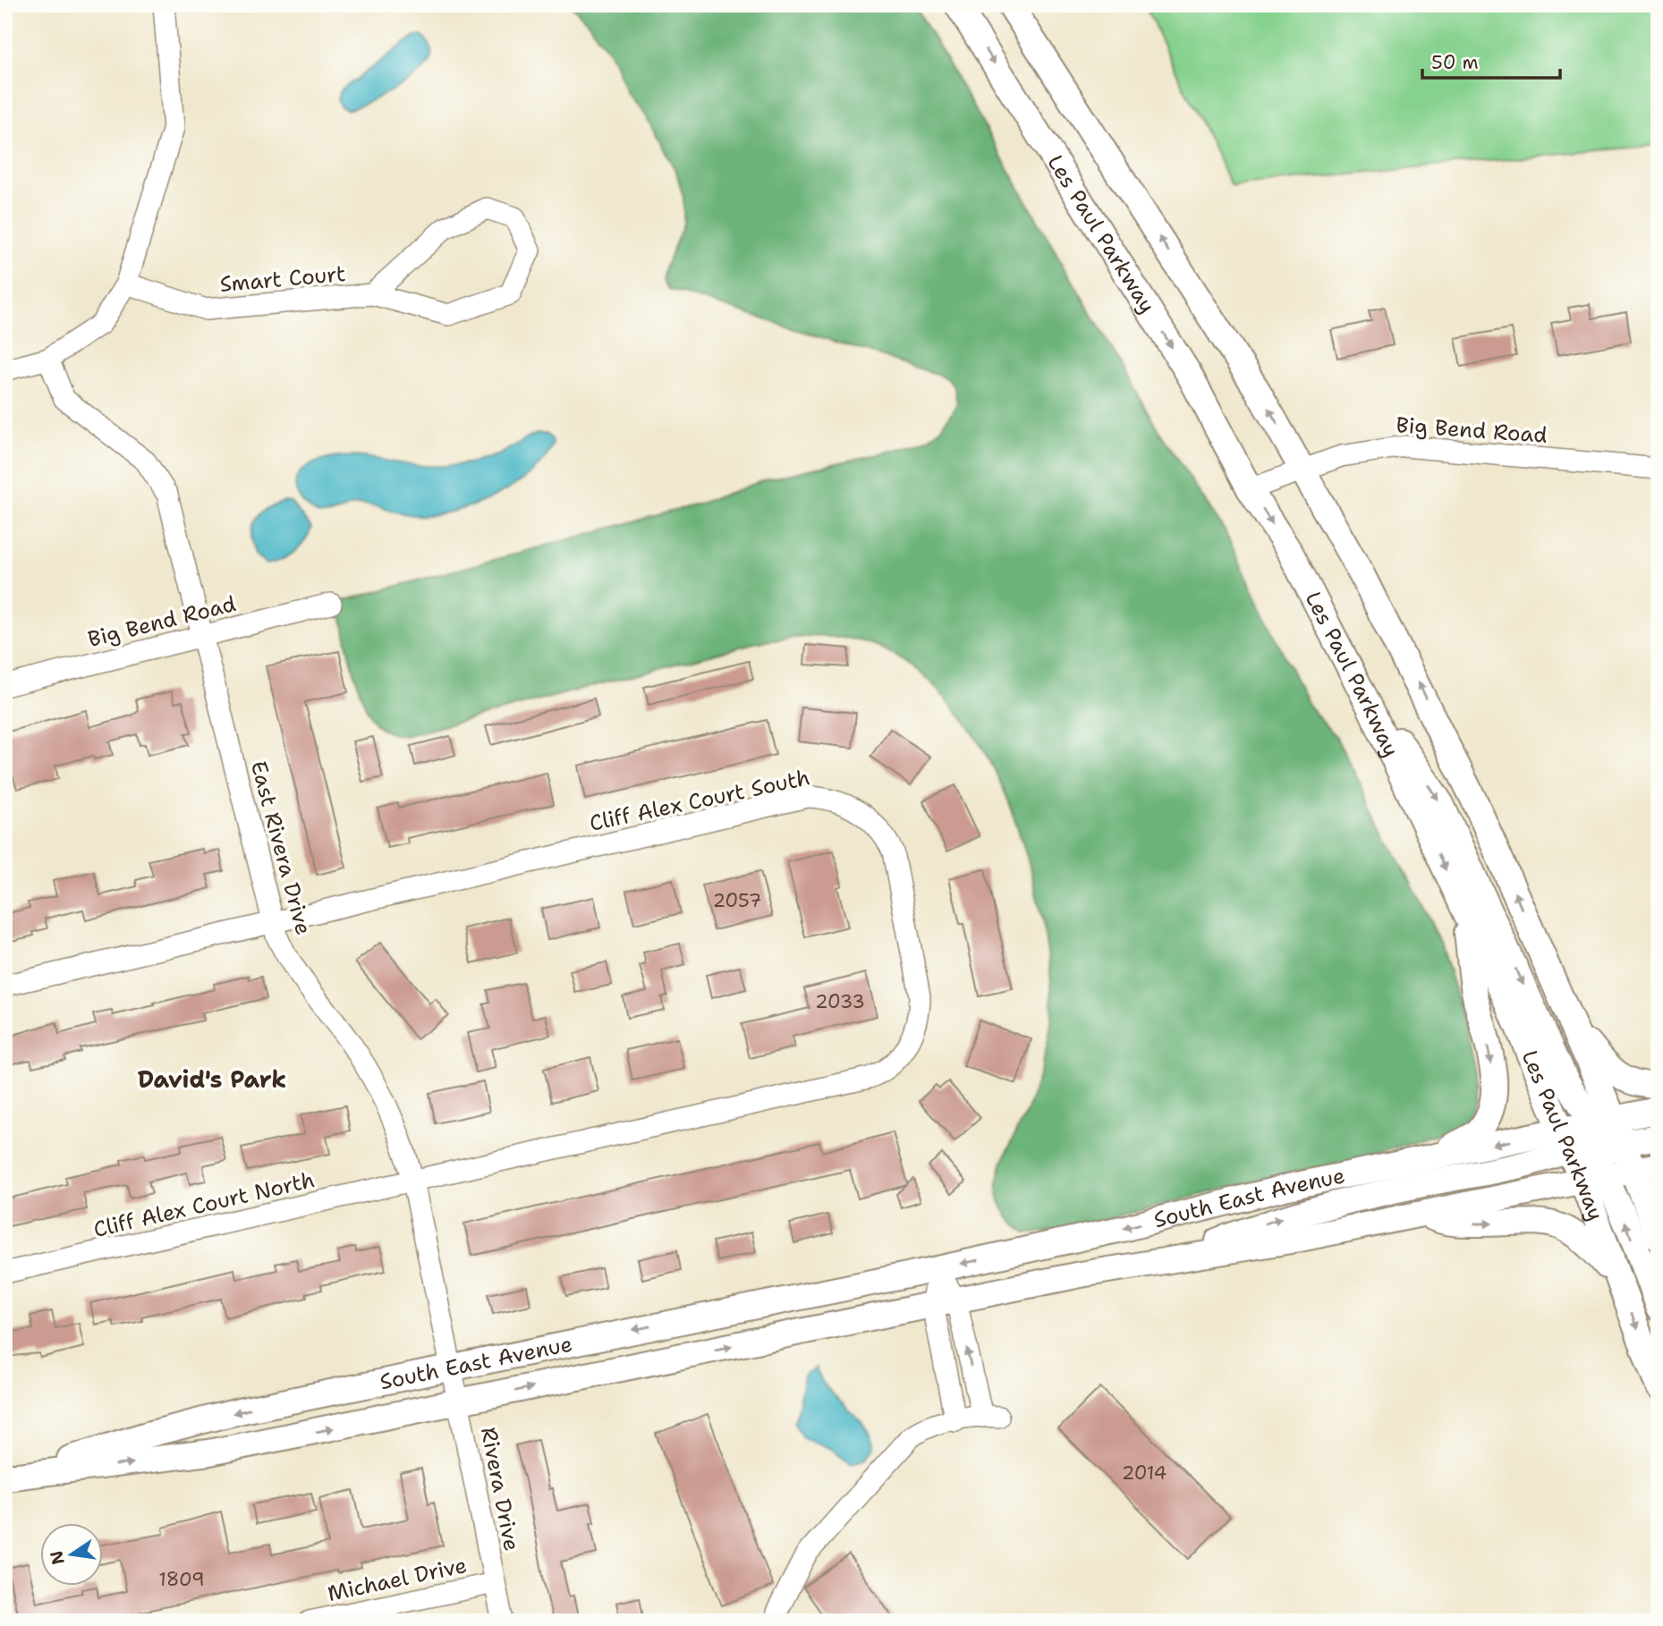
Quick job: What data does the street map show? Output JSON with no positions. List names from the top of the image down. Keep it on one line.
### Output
{"streets":{"main road":["Les Paul Parkway","South East Avenue"],"street":["Smart Court","Big Bend Road","Cliff Alex Court South","East Rivera Drive","Cliff Alex Court North","Rivera Drive","Michael Drive"]},"crossings":[["Les Paul Parkway","Big Bend Road"],["Les Paul Parkway","South East Avenue"],["Big Bend Road","East Rivera Drive"],["Cliff Alex Court South","East Rivera Drive"],["Cliff Alex Court South","Cliff Alex Court North"],["East Rivera Drive","South East Avenue"],["East Rivera Drive","Cliff Alex Court North"],["East Rivera Drive","Rivera Drive"],["South East Avenue","Rivera Drive"],["Rivera Drive","Michael Drive"]],"districts":["David's Park"],"house_numbers":["2057","2033","2014","1809"],"scale_bar":"50 m","north":"left"}
